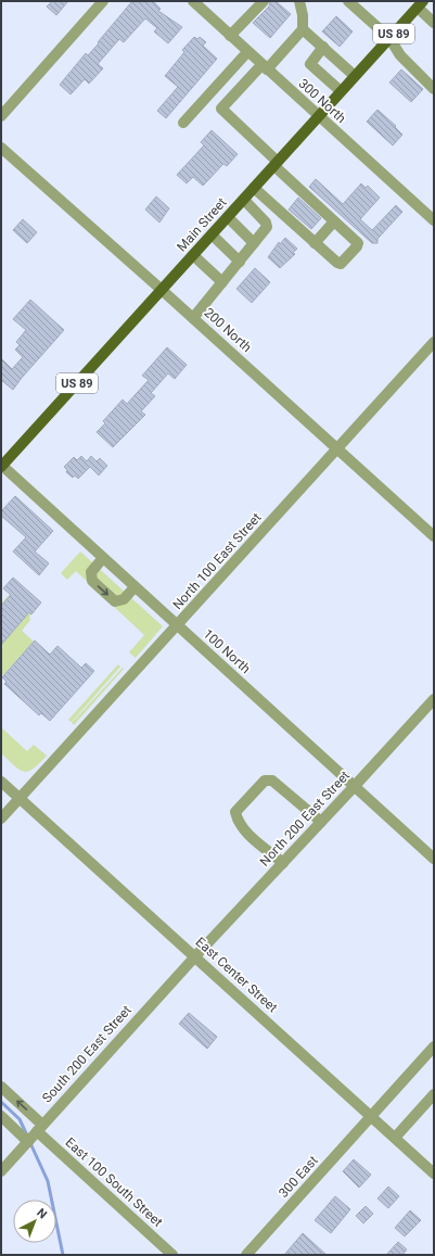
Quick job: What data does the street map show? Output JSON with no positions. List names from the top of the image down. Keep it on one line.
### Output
{"streets":{"main road":["US 89","Main Street"],"street":["300 North","200 North","North 100 East Street","100 North","North 200 East Street","East Center Street","South 200 East Street","300 East","East 100 South Street"]},"crossings":[["300 North","Main Street"],["Main Street","200 North"],["Main Street","100 North"],["200 North","North 100 East Street"],["North 100 East Street","100 North"],["North 100 East Street","East Center Street"],["100 North","North 200 East Street"],["North 200 East Street","East Center Street"],["North 200 East Street","South 200 East Street"],["East Center Street","South 200 East Street"],["East Center Street","300 East"],["South 200 East Street","East 100 South Street"]],"north":"top right"}
